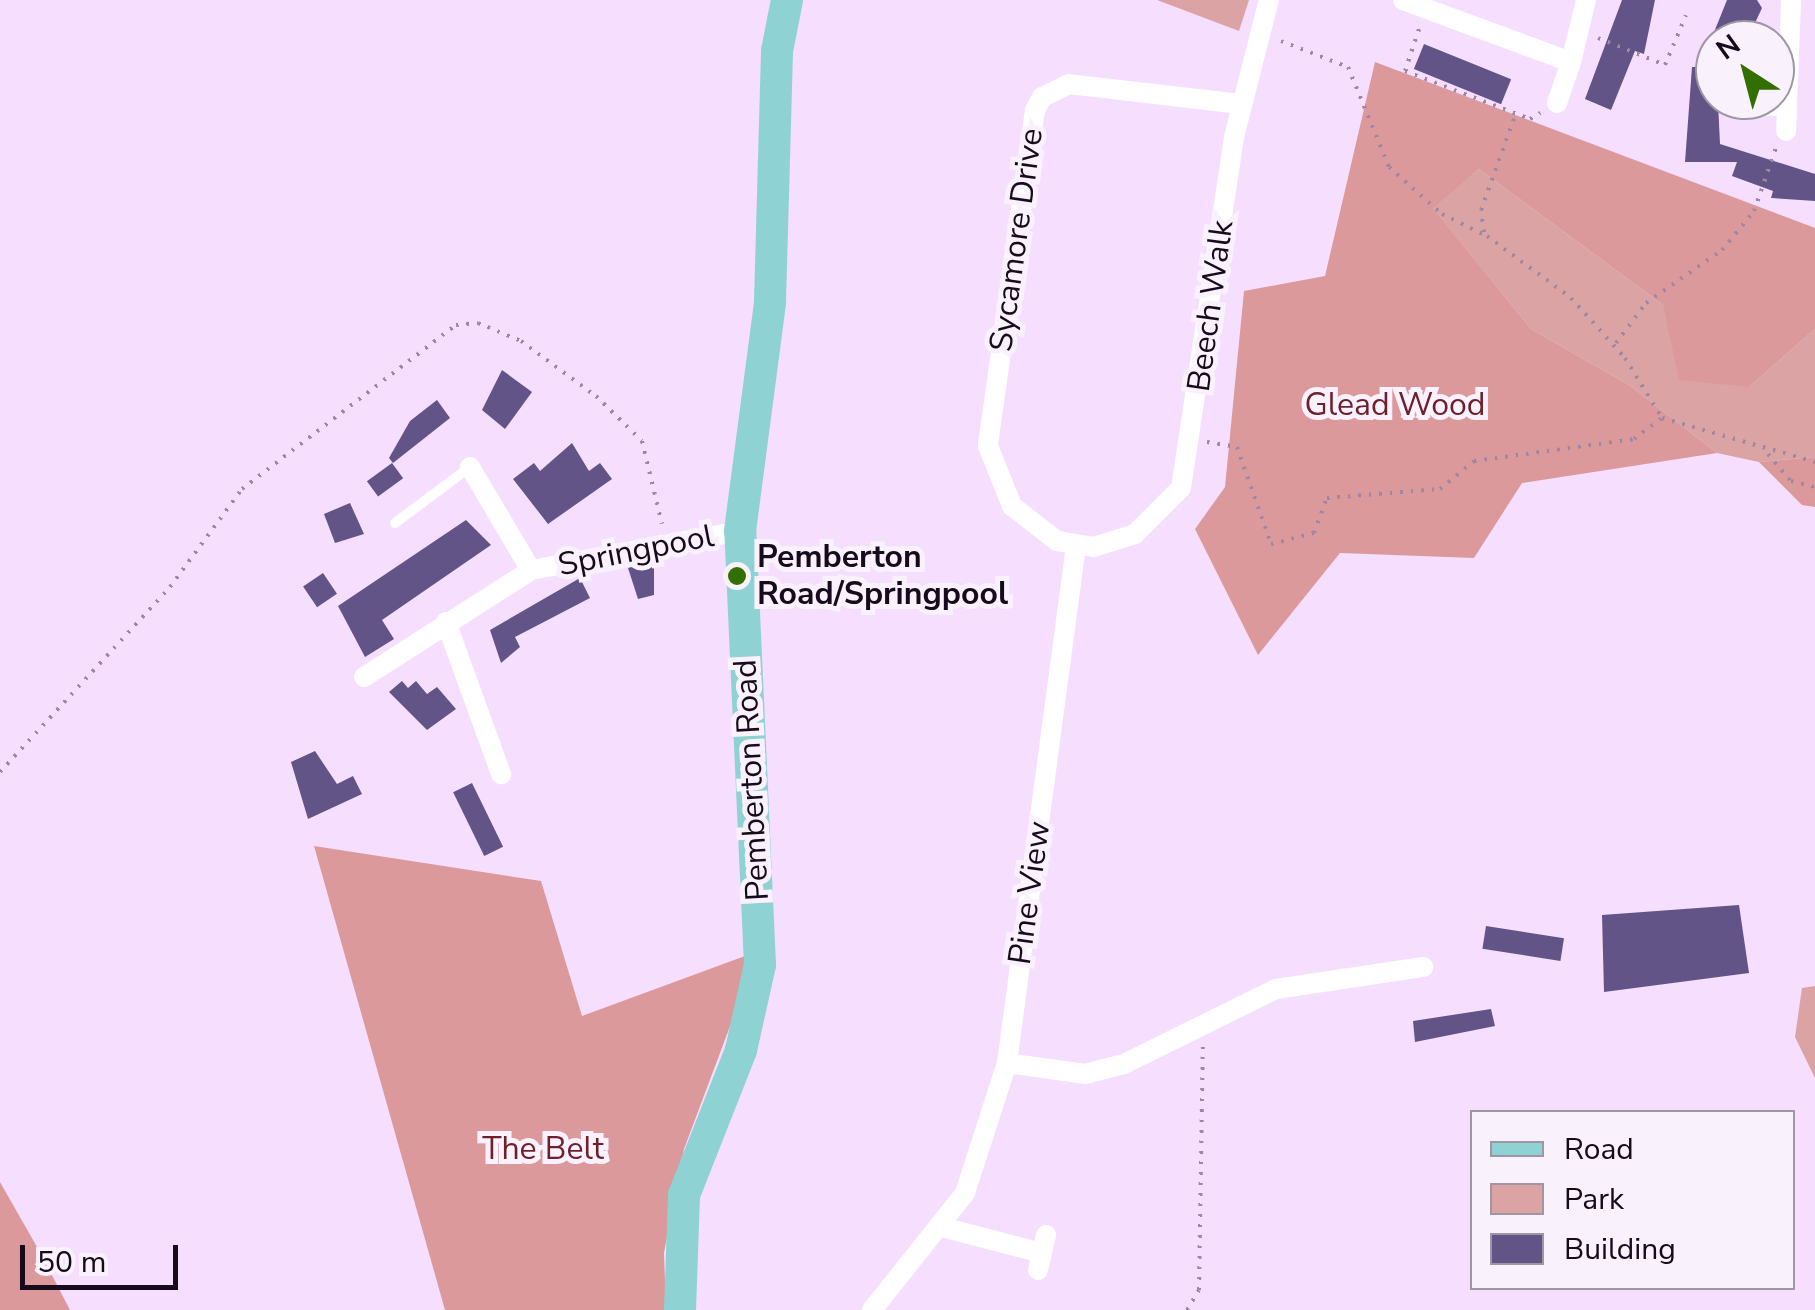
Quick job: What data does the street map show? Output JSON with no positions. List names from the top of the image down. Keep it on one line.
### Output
{"streets":{"main road":["Pemberton Road"],"street":["Sycamore Drive","Beech Walk","Springpool","Pine View"]},"crossings":[["Sycamore Drive","Beech Walk"],["Sycamore Drive","Pine View"],["Beech Walk","Pine View"],["Springpool","Pemberton Road"]],"parks":["Glead Wood","The Belt"],"places":["Pemberton Road/Springpool"],"legend":["Road","Park","Building"],"scale_bar":"50 m","north":"top left"}
